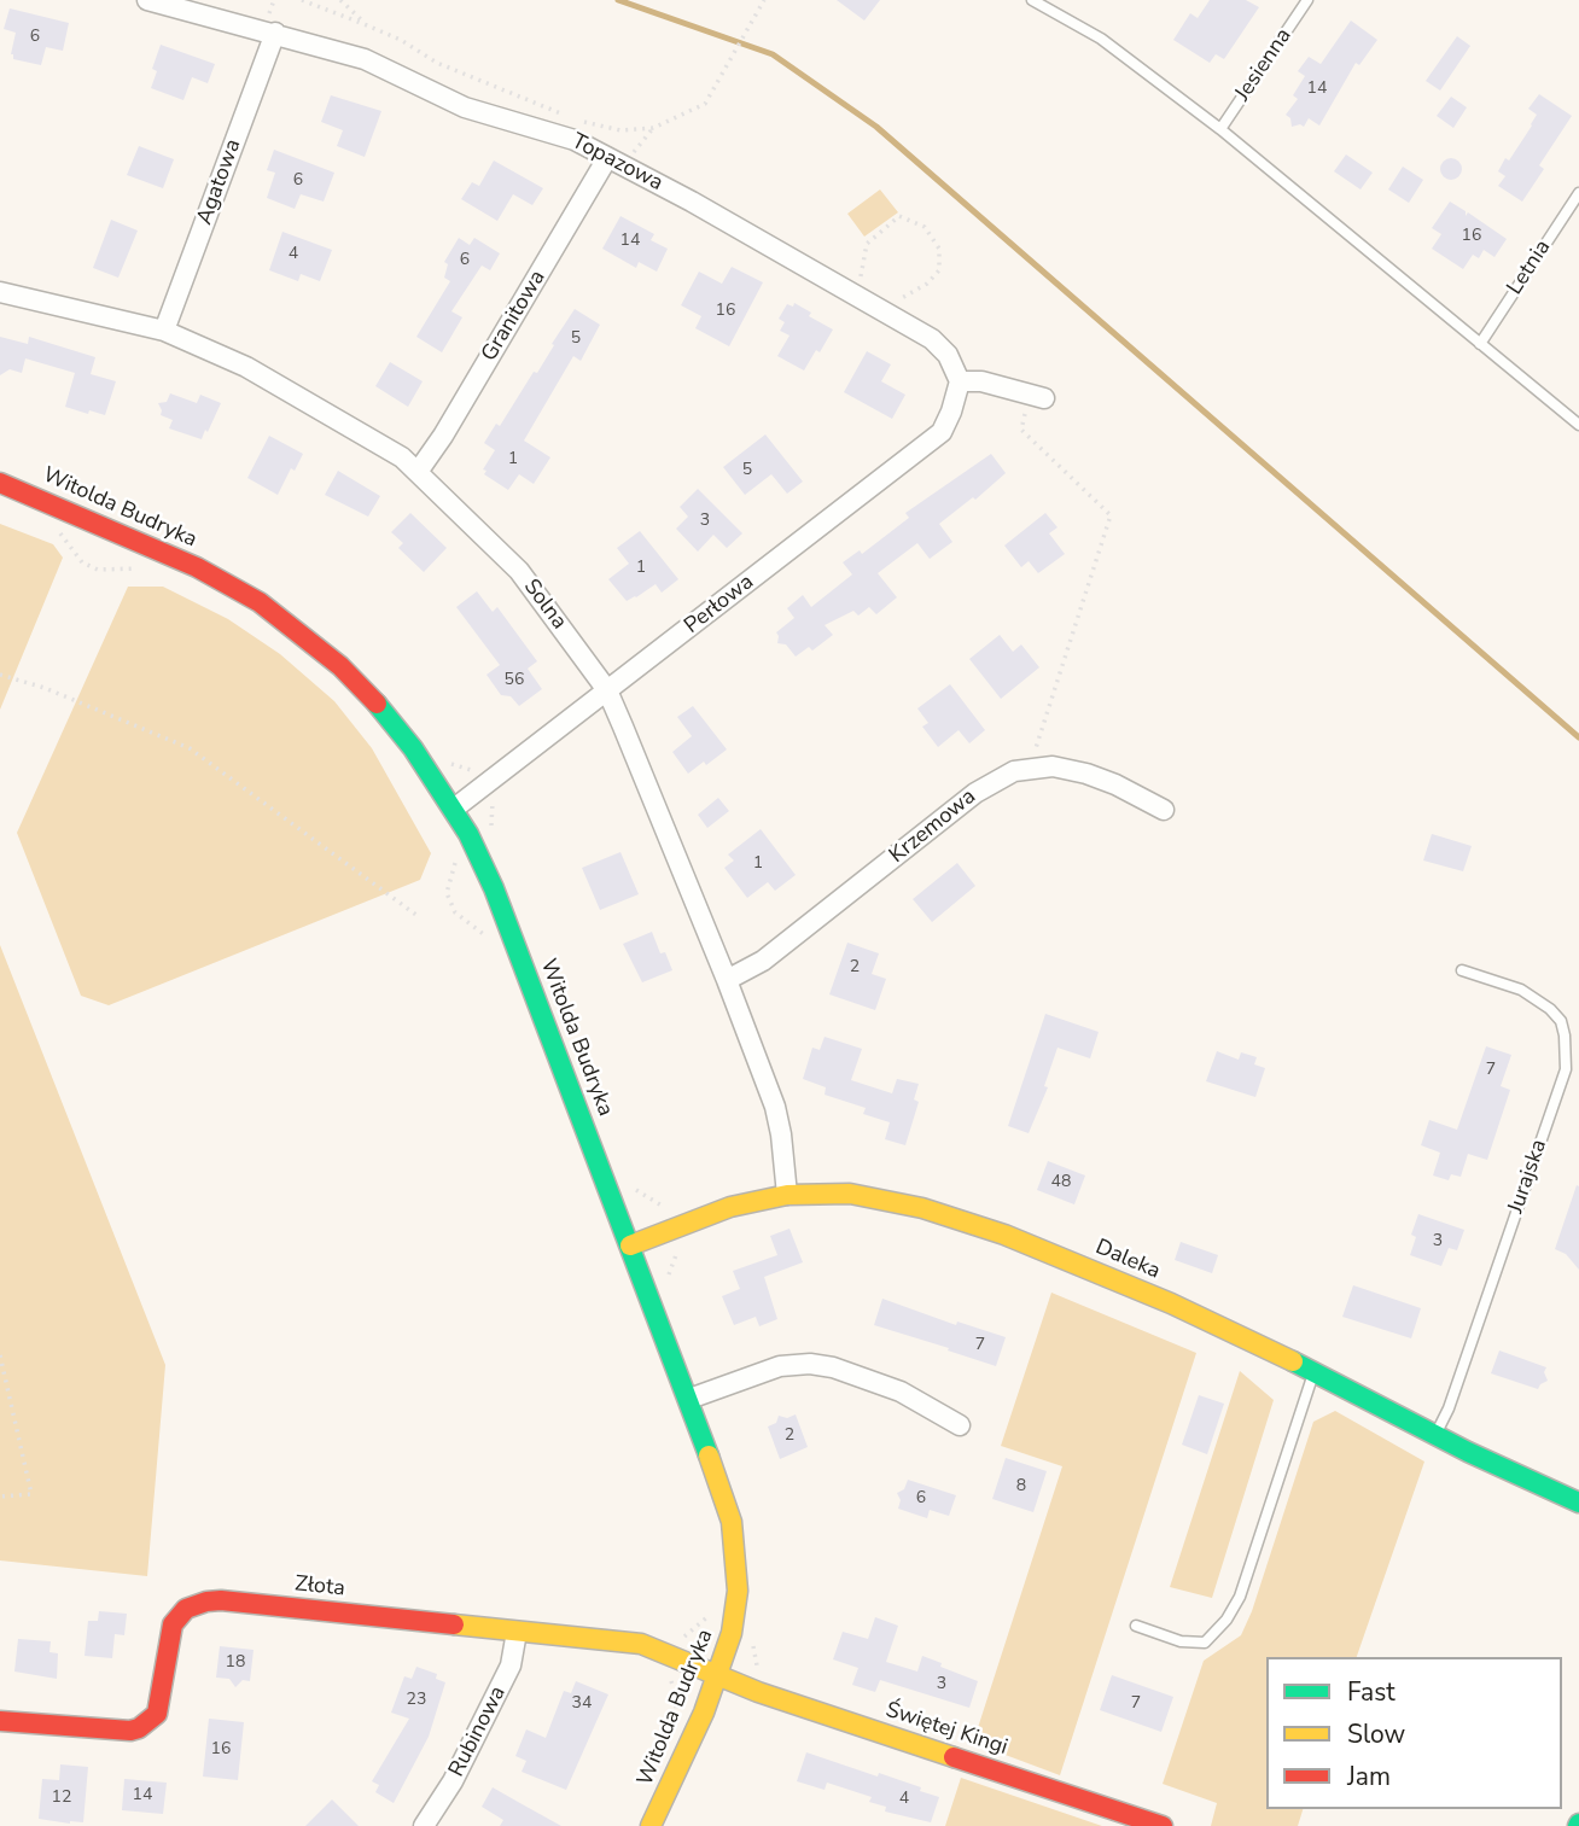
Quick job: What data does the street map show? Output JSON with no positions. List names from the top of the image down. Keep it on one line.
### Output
{"streets":{"street":["Topazowa","Agatowa","Granitowa","Witolda Budryka","Solna","Perłowa","Krzemowa","Daleka","Złota","Świętej Kingi","Rubinowa"],"lane":["Jesienna","Letnia","Jurajska"]},"crossings":[["Topazowa","Agatowa"],["Topazowa","Granitowa"],["Topazowa","Perłowa"],["Agatowa","Solna"],["Granitowa","Solna"],["Witolda Budryka","Perłowa"],["Witolda Budryka","Daleka"],["Witolda Budryka","Złota"],["Witolda Budryka","Świętej Kingi"],["Solna","Perłowa"],["Solna","Krzemowa"],["Solna","Daleka"],["Jurajska","Daleka"],["Złota","Świętej Kingi"],["Złota","Rubinowa"]],"house_numbers":["6","14","6","16","14","4","6","16","5","1","5","3","1","56","1","2","7","48","3","7","2","8","6","18","3","23","34","7","16","14","12","4"],"legend":["Fast","Slow","Jam"]}
